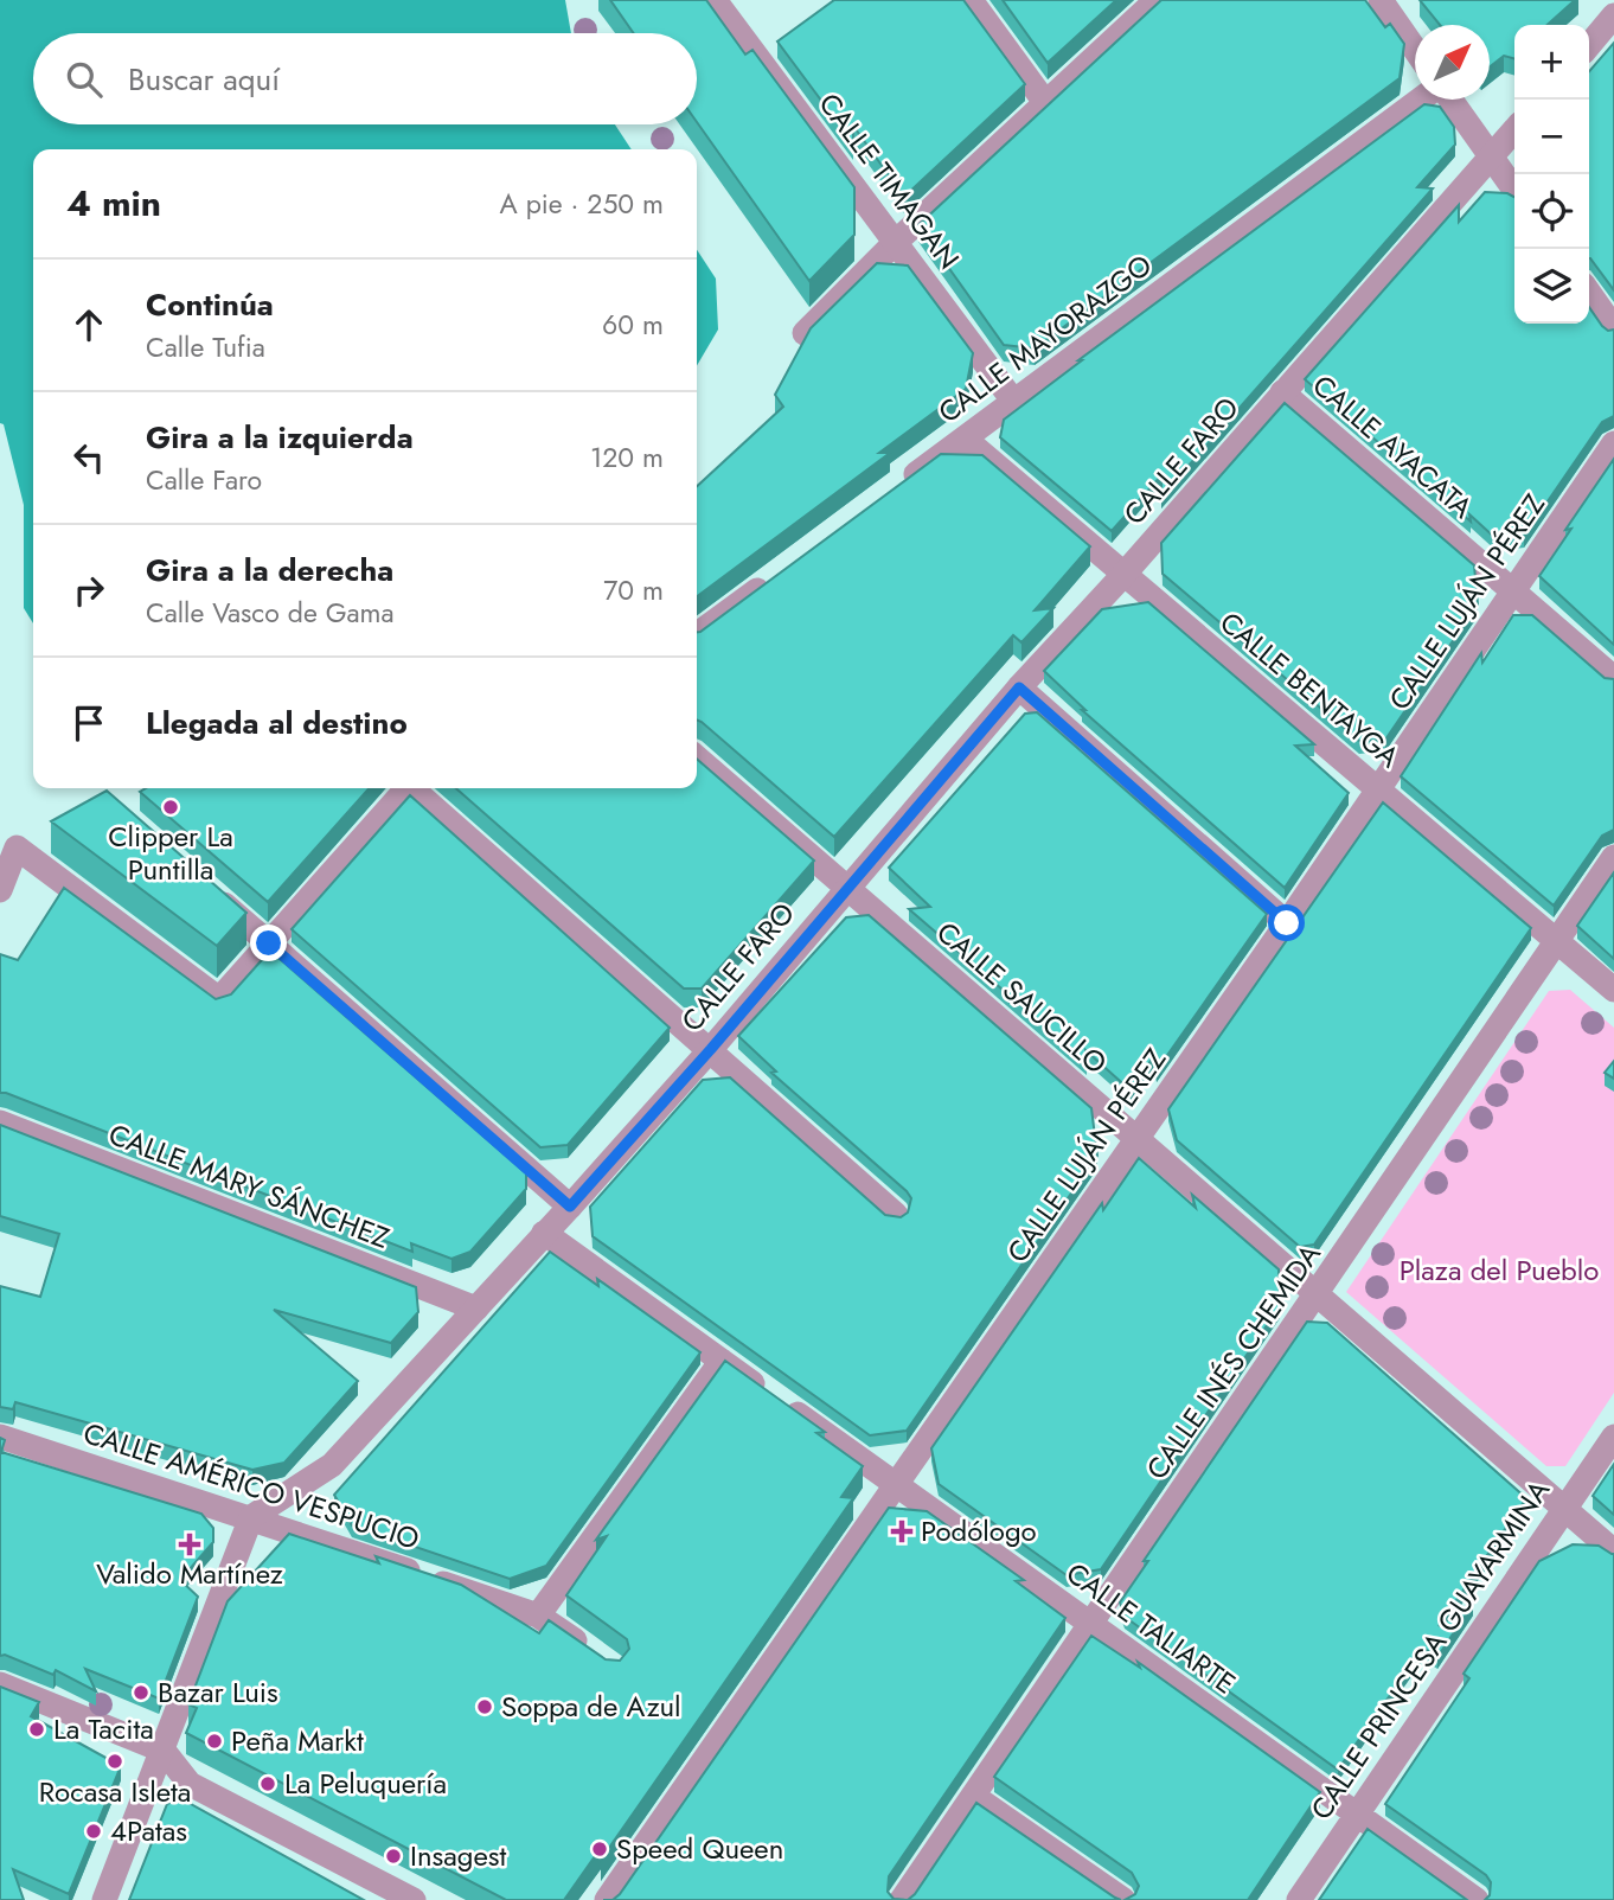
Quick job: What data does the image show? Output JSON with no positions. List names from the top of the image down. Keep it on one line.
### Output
{"streets":{"street":["CALLE TIMAGAN","CALLE MAYORAZGO","CALLE AYACATA","CALLE FARO","CALLE LUJÁN PÉREZ","CALLE BENTAYGA","CALLE SAUCILLO","CALLE MARY SÁNCHEZ","CALLE INÉS CHEMIDA","CALLE AMÉRICO VESPUCIO","CALLE TALIARTE","CALLE PRINCESA GUAYARMINA"]},"crossings":[["CALLE TIMAGAN","CALLE MAYORAZGO"],["CALLE MAYORAZGO","CALLE BENTAYGA"],["CALLE AYACATA","CALLE FARO"],["CALLE AYACATA","CALLE LUJÁN PÉREZ"],["CALLE FARO","CALLE BENTAYGA"],["CALLE FARO","CALLE SAUCILLO"],["CALLE FARO","CALLE MARY SÁNCHEZ"],["CALLE FARO","CALLE AMÉRICO VESPUCIO"],["CALLE FARO","CALLE TALIARTE"],["CALLE LUJÁN PÉREZ","CALLE BENTAYGA"],["CALLE LUJÁN PÉREZ","CALLE SAUCILLO"],["CALLE LUJÁN PÉREZ","CALLE TALIARTE"],["CALLE BENTAYGA","CALLE INÉS CHEMIDA"],["CALLE SAUCILLO","CALLE INÉS CHEMIDA"],["CALLE SAUCILLO","CALLE PRINCESA GUAYARMINA"],["CALLE INÉS CHEMIDA","CALLE TALIARTE"],["CALLE TALIARTE","CALLE PRINCESA GUAYARMINA"]],"parks":["Plaza del Pueblo"],"places":{"other":["Clipper La Puntilla","Bazar Luis","Soppa de Azul","La Tacita","Peña Markt","Rocasa Isleta","La Peluquería","4Patas","Speed Queen","Insagest"],"health":["Podólogo","Valido Martínez"]},"north":"top right","page":{"map_buttons":["+","−"],"search":"Buscar aquí","heading":["4 min","A pie · 250 m"],"list":[["Continúa","Calle Tufia","60 m"],["Gira a la izquierda","Calle Faro","120 m"],["Gira a la derecha","Calle Vasco de Gama","70 m"],"Llegada al destino"]}}
